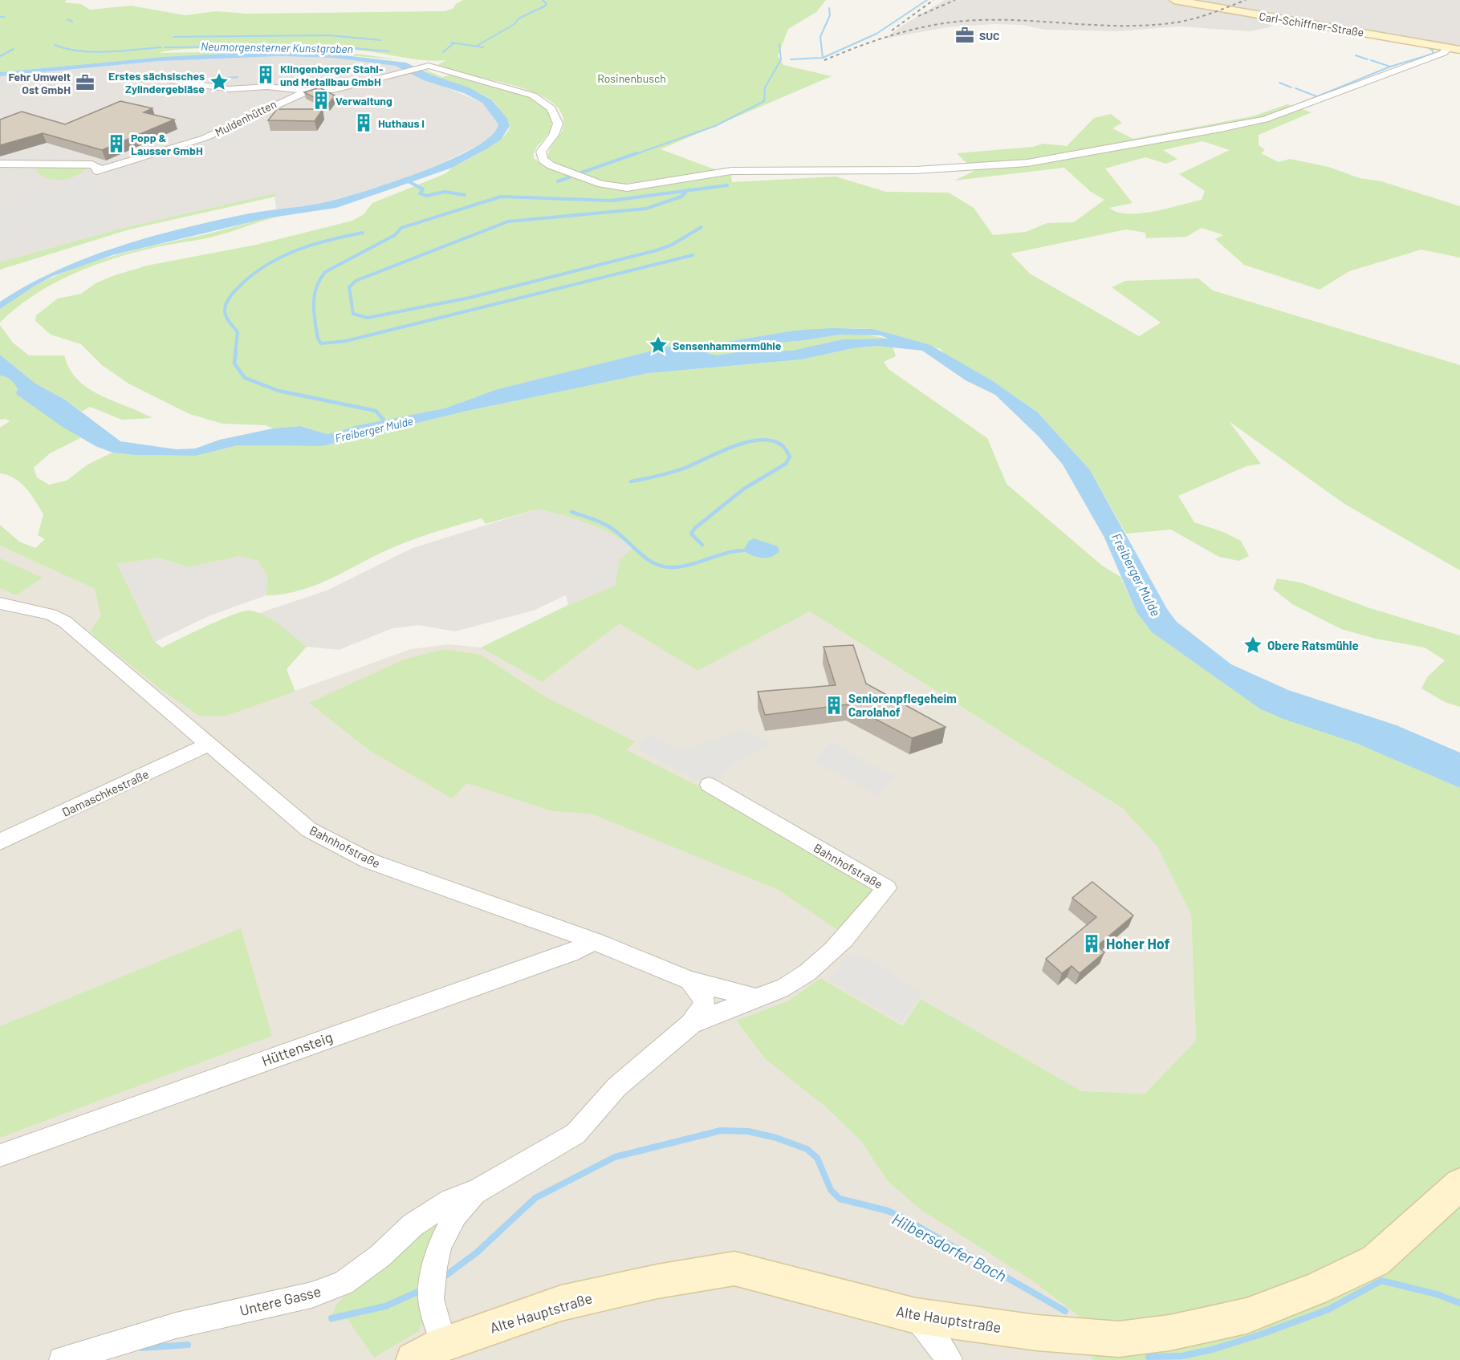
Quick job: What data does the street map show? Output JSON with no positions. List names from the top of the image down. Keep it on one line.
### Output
{"streets":{"main road":["Carl-Schiffner-Straße","Alte Hauptstraße"],"street":["Muldenhütten","Damaschkestraße","Bahnhofstraße","Hüttensteig","Untere Gasse"]},"crossings":[["Carl-Schiffner-Straße","Muldenhütten"],["Damaschkestraße","Bahnhofstraße"],["Bahnhofstraße","Hüttensteig"],["Bahnhofstraße","Untere Gasse"],["Bahnhofstraße","Alte Hauptstraße"]],"water":["Neumorgensterner Kunstgraben","Freiberger Mulde","Hilbersdorfer Bach"],"parks":["Rosinenbusch"],"places":{"office":["SUC","Fehr Umwelt Ost GmbH"],"building":["Klingenberger Stahl- und Metallbau GmbH","Verwaltung","Huthaus I","Popp & Lausser GmbH","Seniorenpflegeheim Carolahof","Hoher Hof"],"place":["Erstes sächsisches Zylindergebläse","Sensenhammermühle","Obere Ratsmühle"]}}
